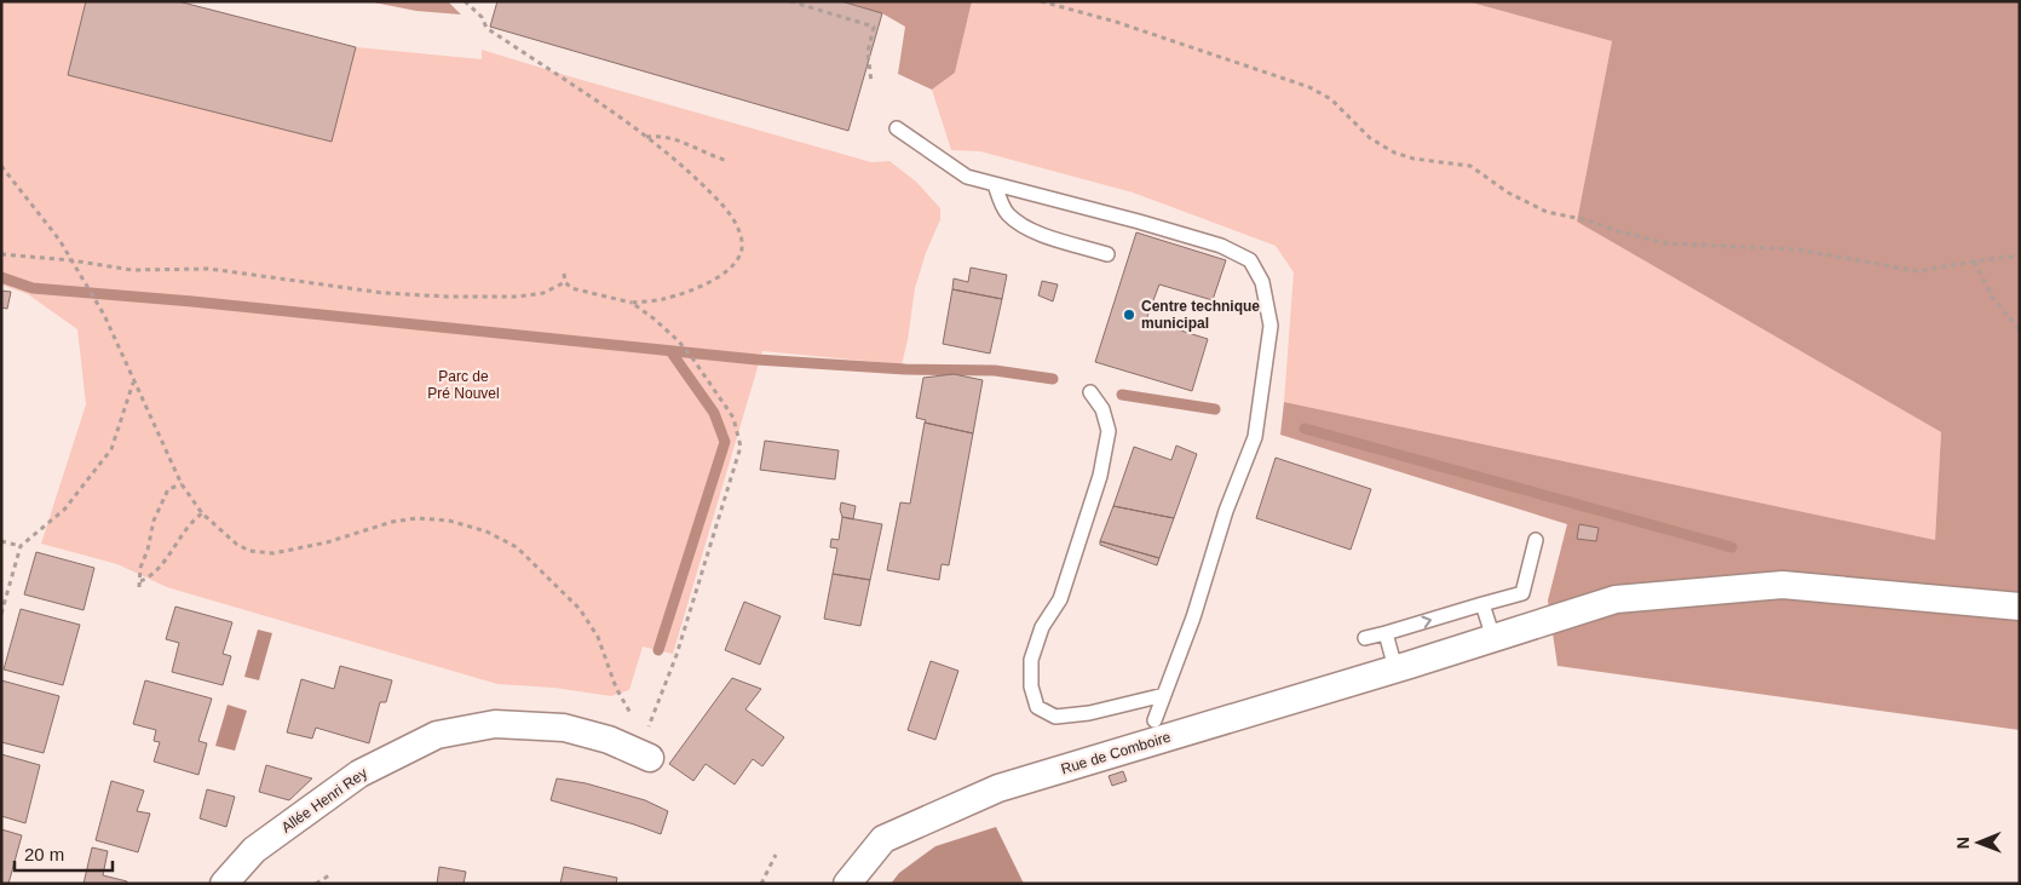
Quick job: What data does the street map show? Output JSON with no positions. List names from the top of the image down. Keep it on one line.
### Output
{"streets":{"street":["Rue de Comboire","Allée Henri Rey"]},"parks":["Parc de Pré Nouvel"],"places":["Centre technique municipal"],"scale_bar":"20 m","north":"left"}
